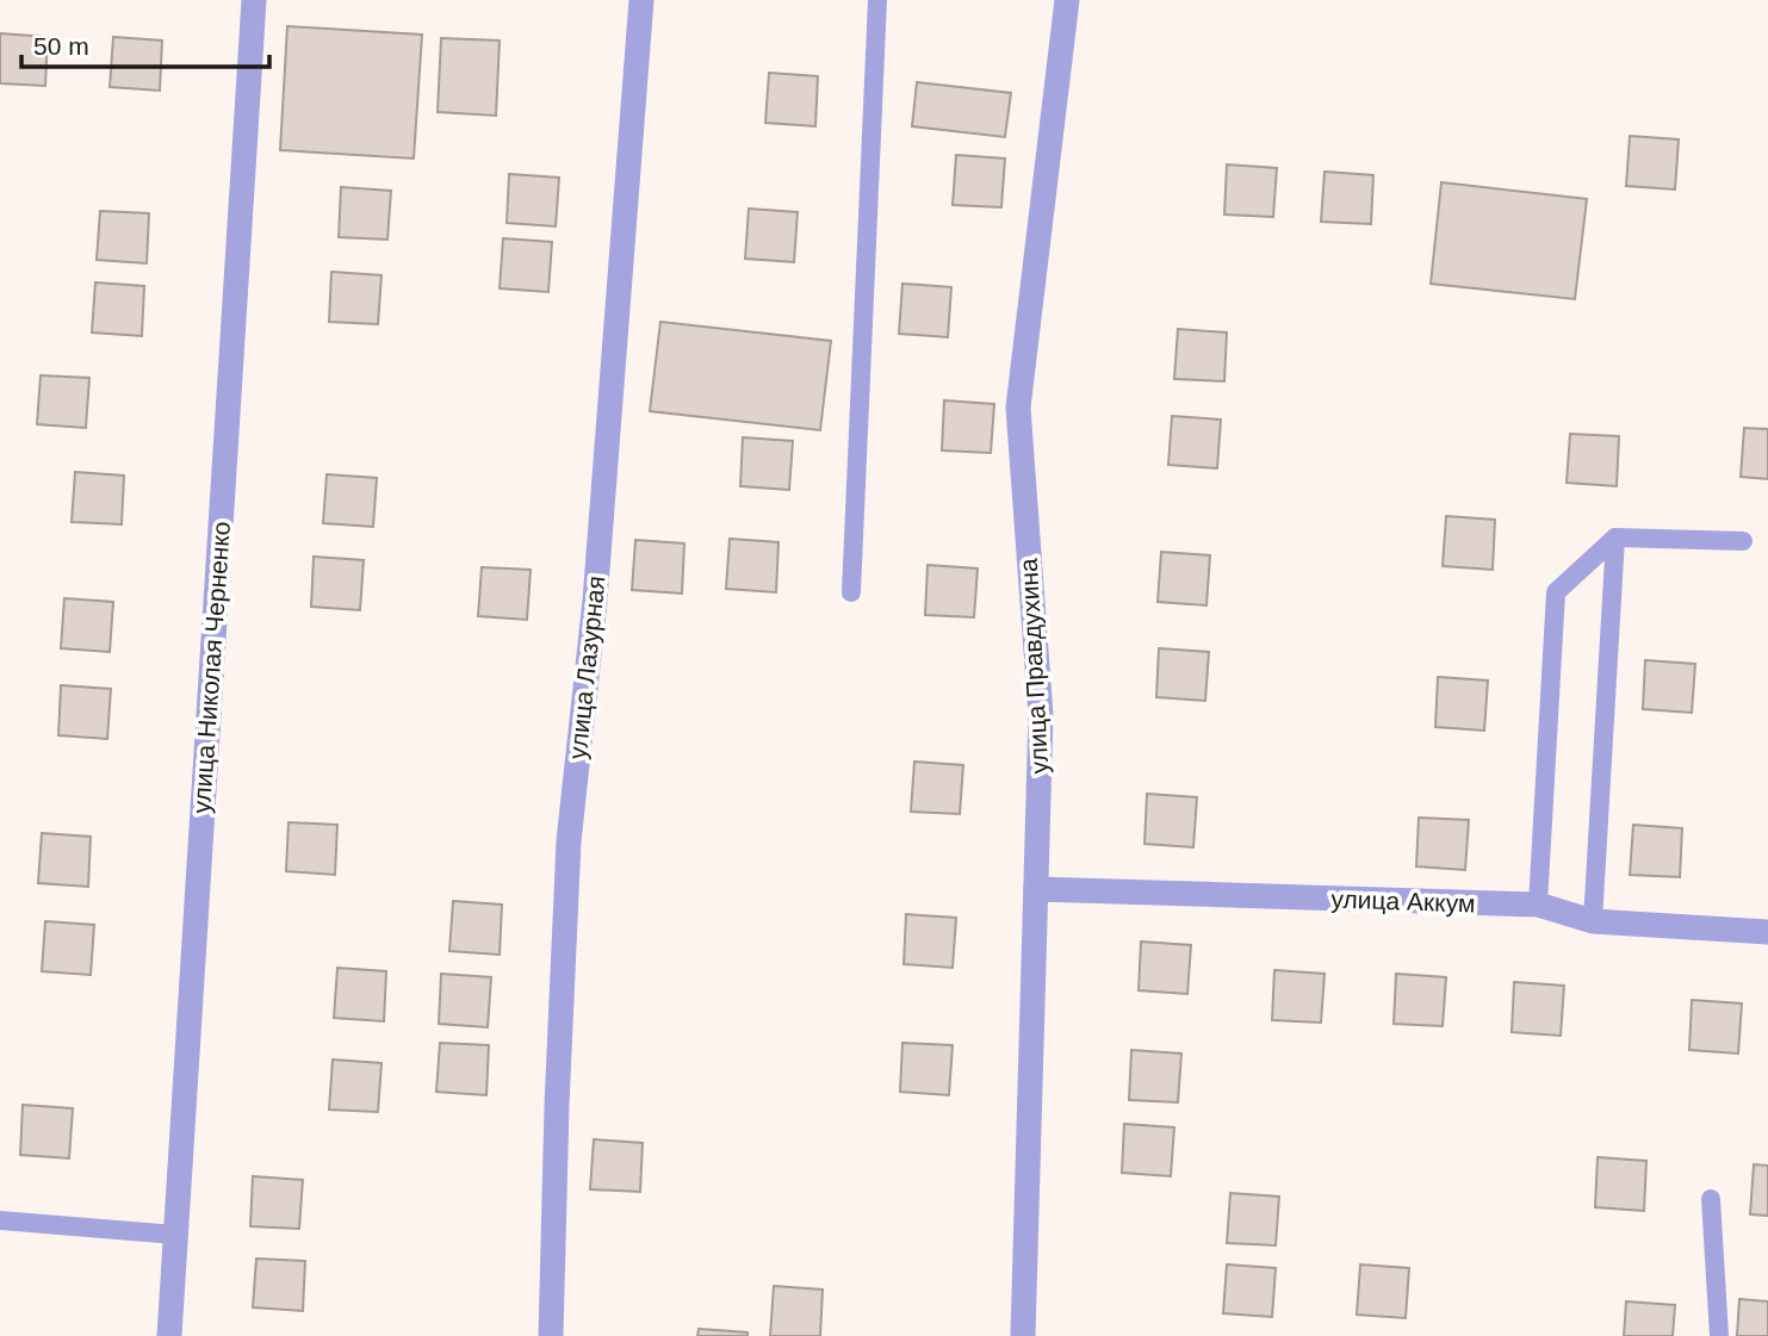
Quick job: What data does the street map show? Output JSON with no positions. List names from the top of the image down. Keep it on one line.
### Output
{"streets":{"street":["улица Правдухина","улица Николая Черненко","улица Лазурная","улица Аккум"]},"crossings":[["улица Правдухина","улица Аккум"]],"scale_bar":"50 m"}
